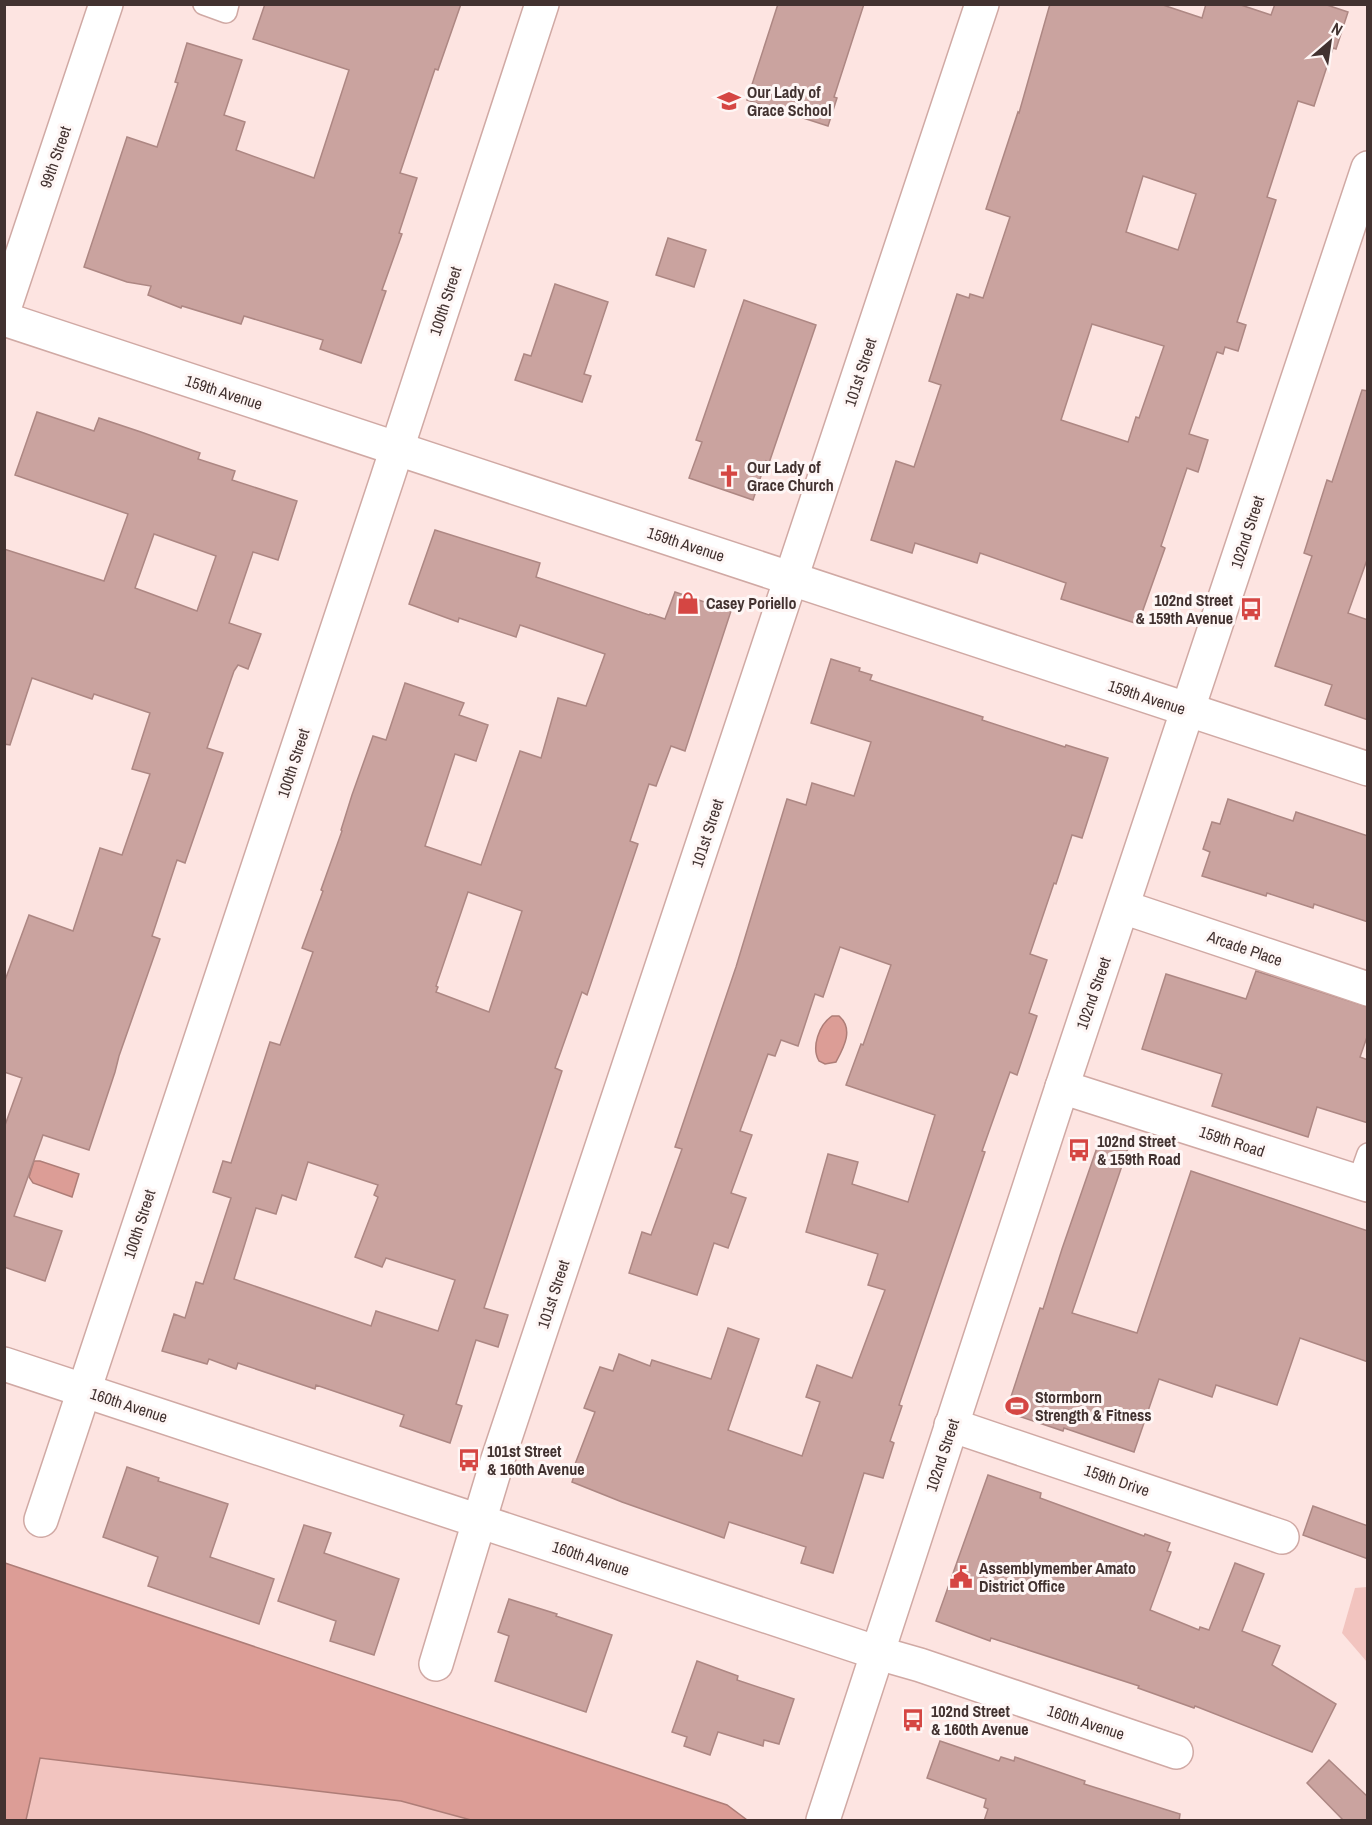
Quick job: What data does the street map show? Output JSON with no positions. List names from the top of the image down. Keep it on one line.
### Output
{"streets":{"street":["99th Street","100th Street","101st Street","159th Avenue","102nd Street","Arcade Place","159th Road","160th Avenue","159th Drive"]},"crossings":[["100th Street","159th Avenue"],["100th Street","160th Avenue"],["101st Street","159th Avenue"],["101st Street","160th Avenue"],["159th Avenue","102nd Street"],["102nd Street","Arcade Place"],["102nd Street","159th Road"],["102nd Street","160th Avenue"],["102nd Street","159th Drive"]],"places":{"school or university":["Our Lady of Grace School"],"church":["Our Lady of Grace Church"],"shop":["Casey Poriello"],"bus stop":["102nd Street & 159th Avenue","102nd Street & 159th Road","101st Street & 160th Avenue","102nd Street & 160th Avenue"],"sports":["Stormborn Strength & Fitness"],"public building":["Assemblymember Amato District Office"]},"north":"top right"}
